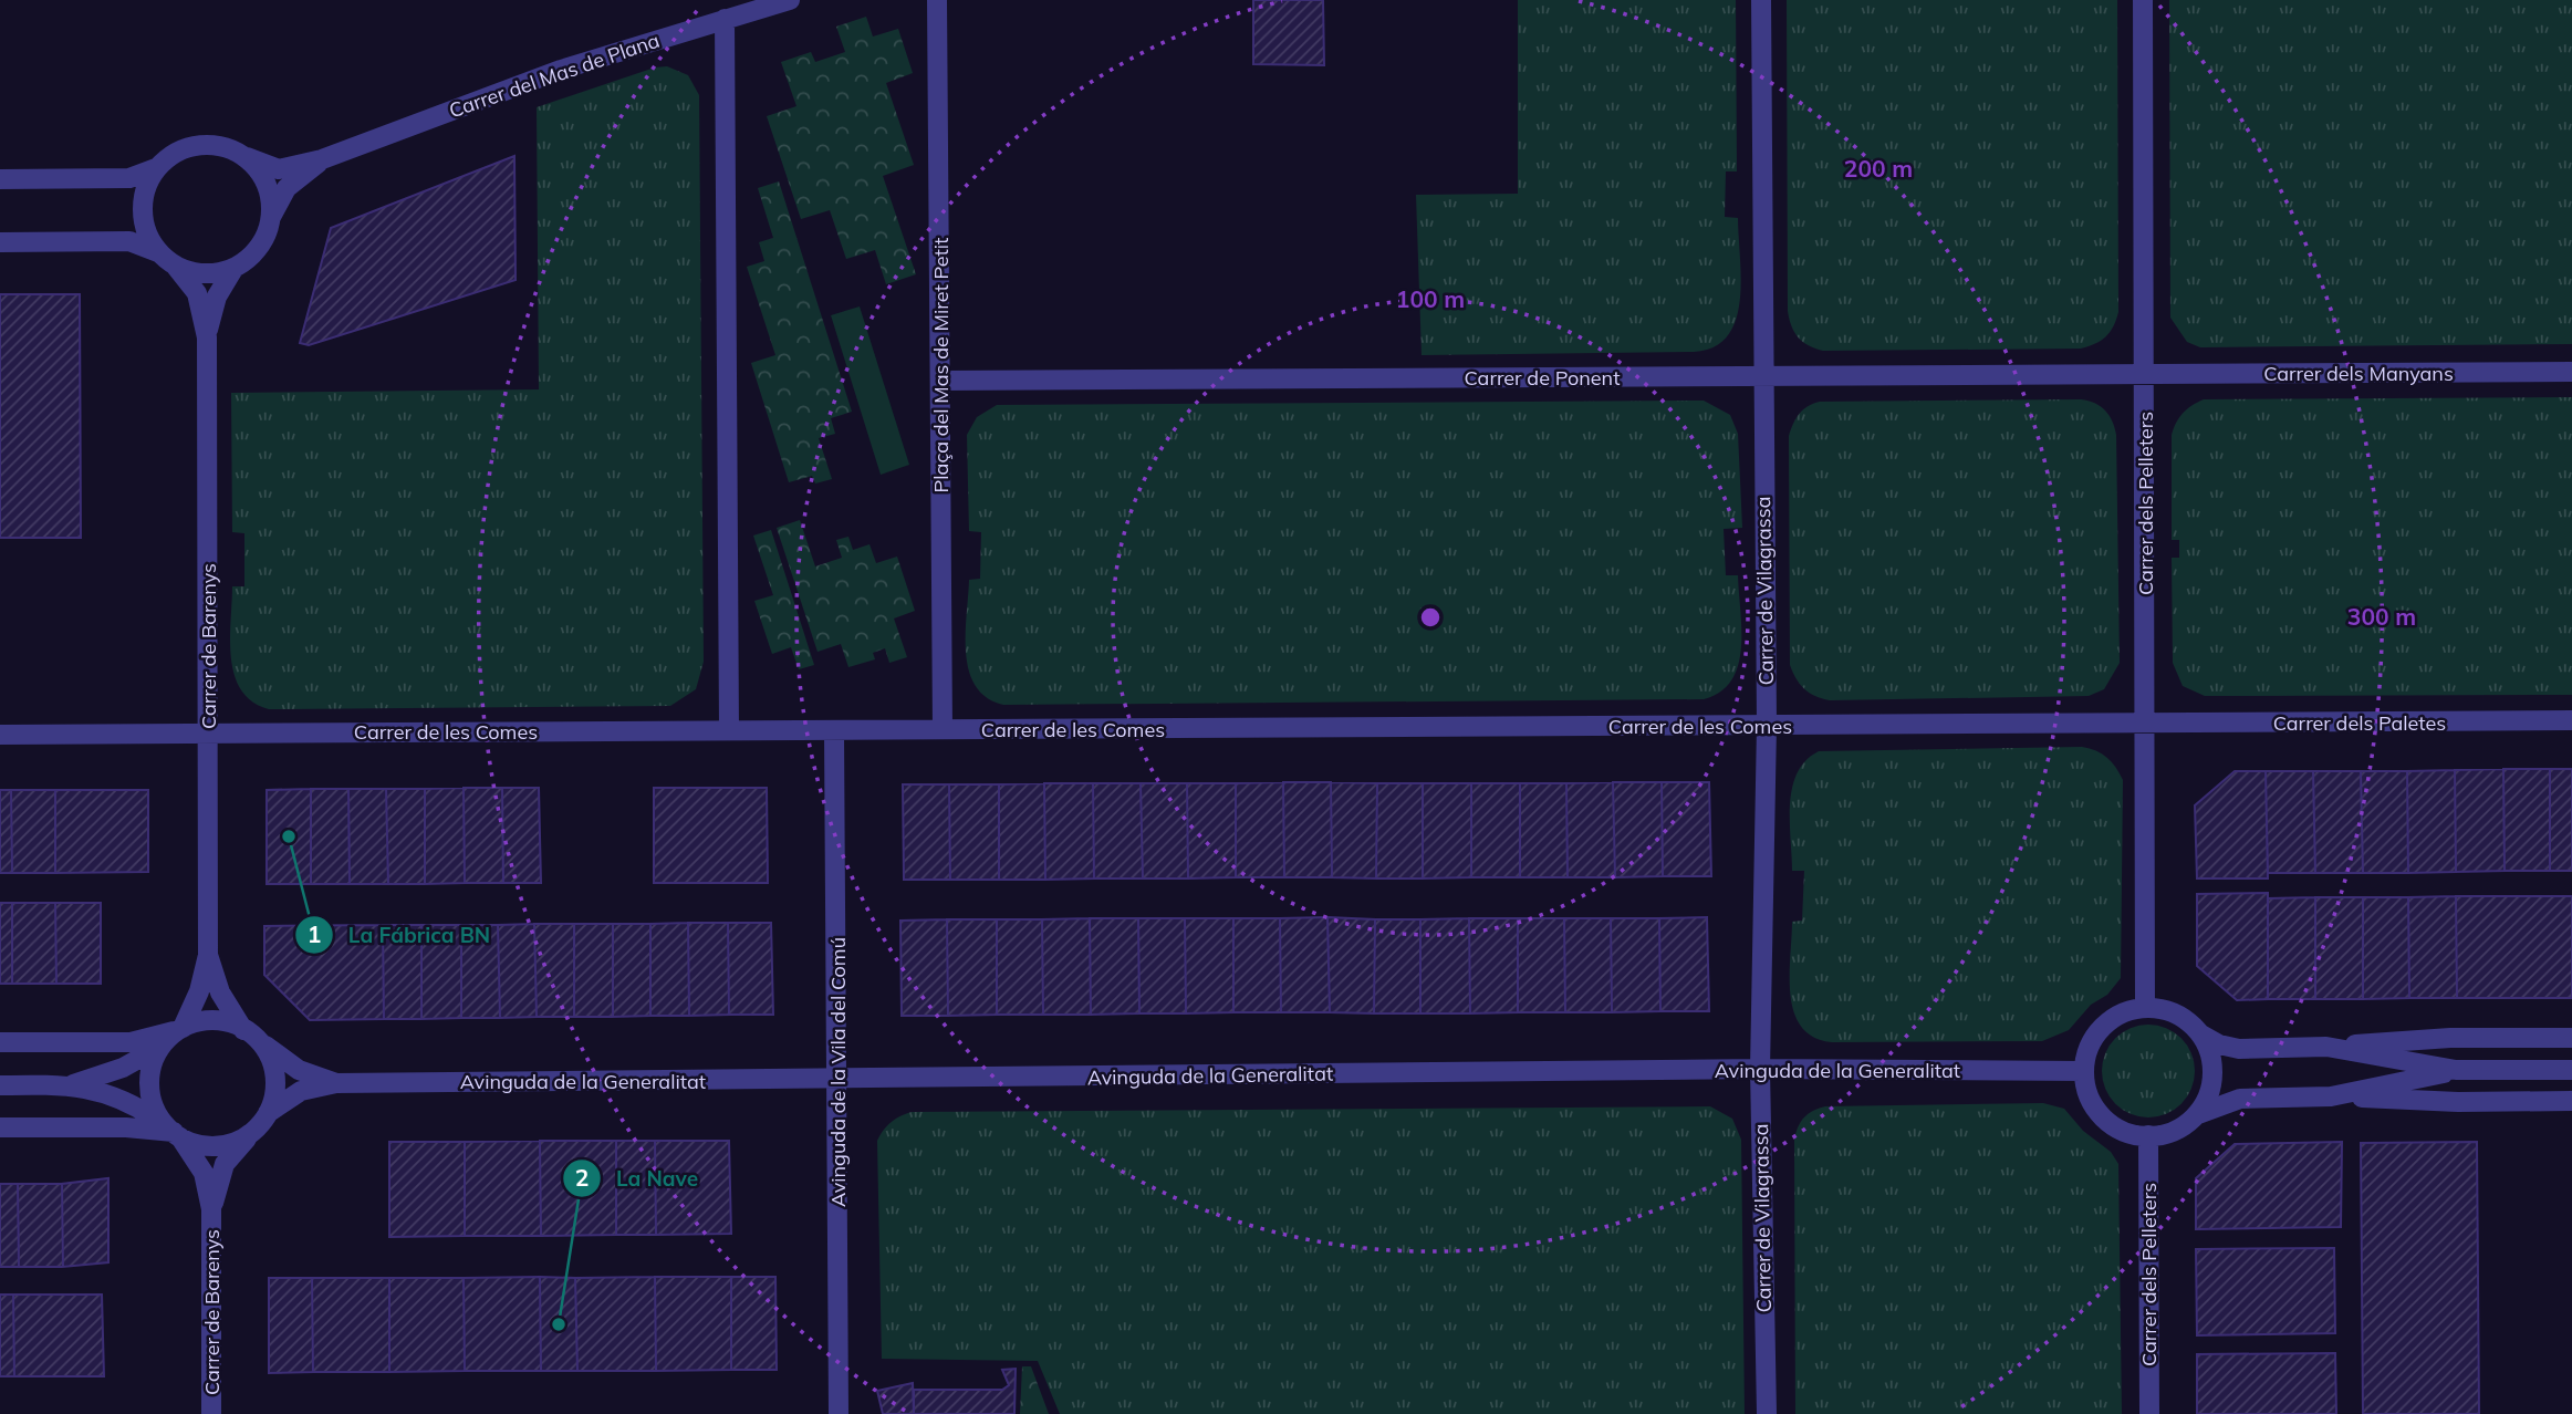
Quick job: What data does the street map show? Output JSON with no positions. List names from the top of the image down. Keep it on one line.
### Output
{"streets":{"street":["Carrer del Mas de Plana","Plaça del Mas de Miret Petit","Carrer dels Manyans","Carrer de Ponent","Carrer dels Pelleters","Carrer de Vilagrassa","Carrer de Barenys","Carrer dels Paletes","Carrer de les Comes","Avinguda de la Generalitat","Avinguda de la Vila del Comú"]},"crossings":[["Carrer del Mas de Plana","Carrer de Barenys"],["Plaça del Mas de Miret Petit","Carrer de Ponent"],["Plaça del Mas de Miret Petit","Carrer de les Comes"],["Carrer dels Manyans","Carrer de Ponent"],["Carrer dels Manyans","Carrer dels Pelleters"],["Carrer de Ponent","Carrer dels Pelleters"],["Carrer de Ponent","Carrer de Vilagrassa"],["Carrer dels Pelleters","Carrer dels Paletes"],["Carrer dels Pelleters","Carrer de les Comes"],["Carrer dels Pelleters","Avinguda de la Generalitat"],["Carrer de Vilagrassa","Carrer de les Comes"],["Carrer de Vilagrassa","Avinguda de la Generalitat"],["Carrer de Barenys","Carrer de les Comes"],["Carrer de Barenys","Avinguda de la Generalitat"],["Carrer dels Paletes","Carrer de les Comes"],["Carrer de les Comes","Avinguda de la Vila del Comú"],["Avinguda de la Generalitat","Avinguda de la Vila del Comú"]],"places":["La Fábrica BN","La Nave"],"rings":["200 m","100 m","300 m"]}
